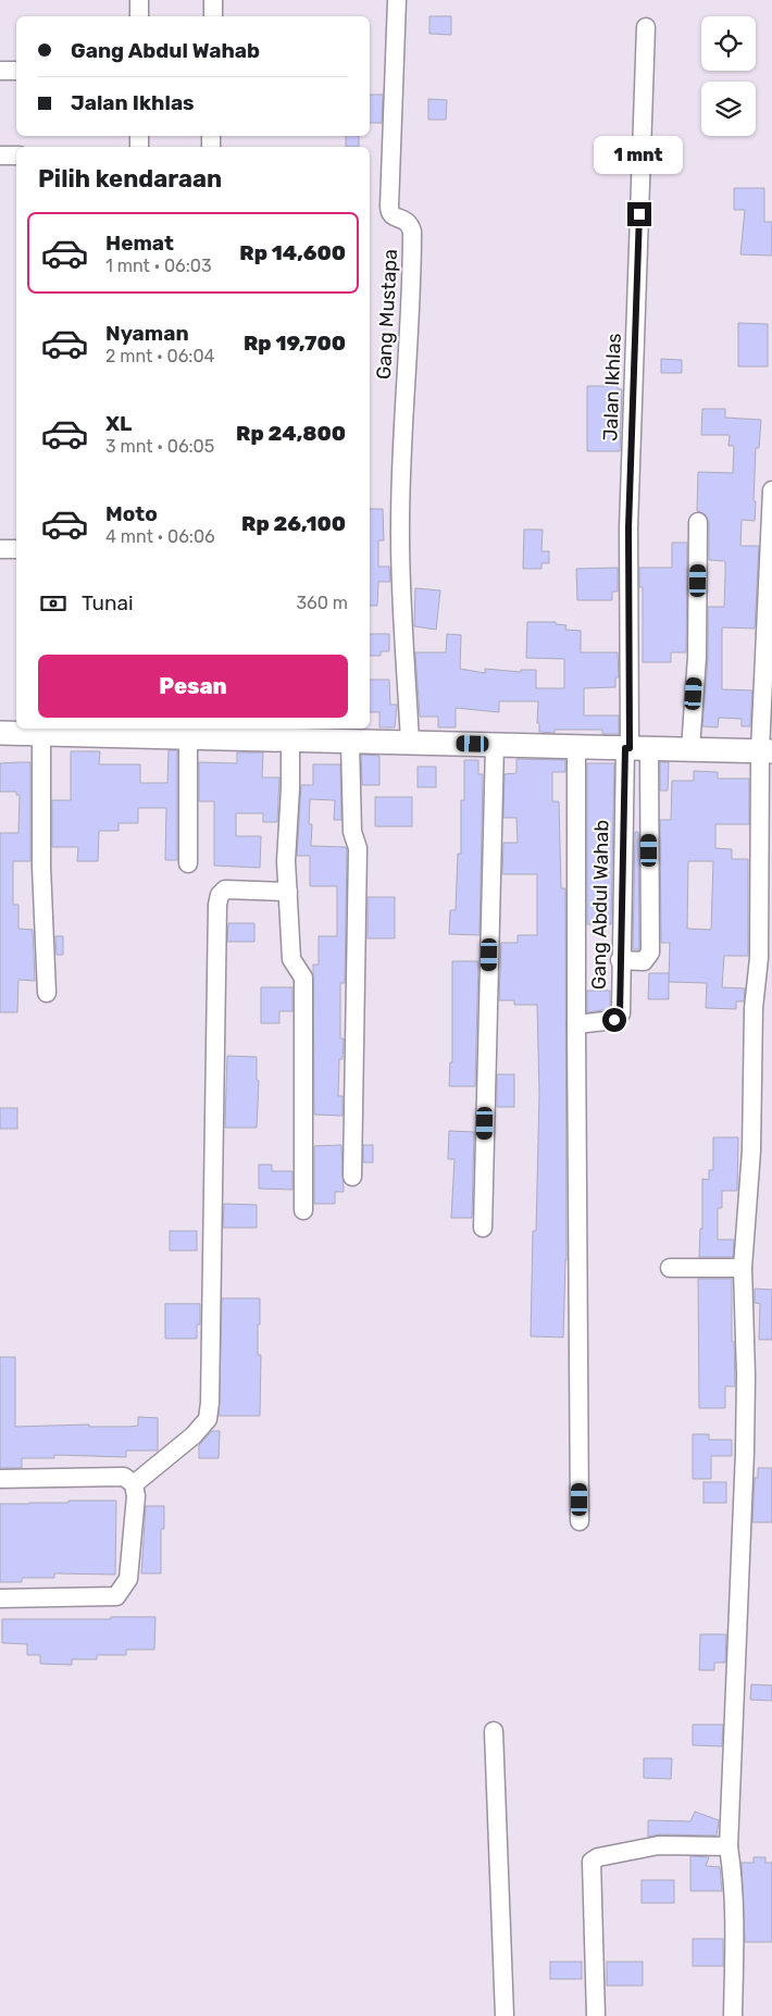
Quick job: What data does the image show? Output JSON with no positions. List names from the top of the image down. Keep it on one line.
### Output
{"streets":{"street":["Gang Mustapa","Jalan Ikhlas","Gang Abdul Wahab"]},"crossings":[["Jalan Ikhlas","Gang Abdul Wahab"]],"page":{"banner":["Gang Abdul Wahab","Jalan Ikhlas"],"bubble":"1 mnt","heading":"Pilih kendaraan","list":[{"name":"Hemat","note":"1 mnt · 06:03","value":"Rp 14,600"},{"name":"Nyaman","note":"2 mnt · 06:04","value":"Rp 19,700"},{"name":"XL","note":"3 mnt · 06:05","value":"Rp 24,800"},{"name":"Moto","note":"4 mnt · 06:06","value":"Rp 26,100"}],"pay":["Tunai","360 m"],"buttons":"Pesan"}}
